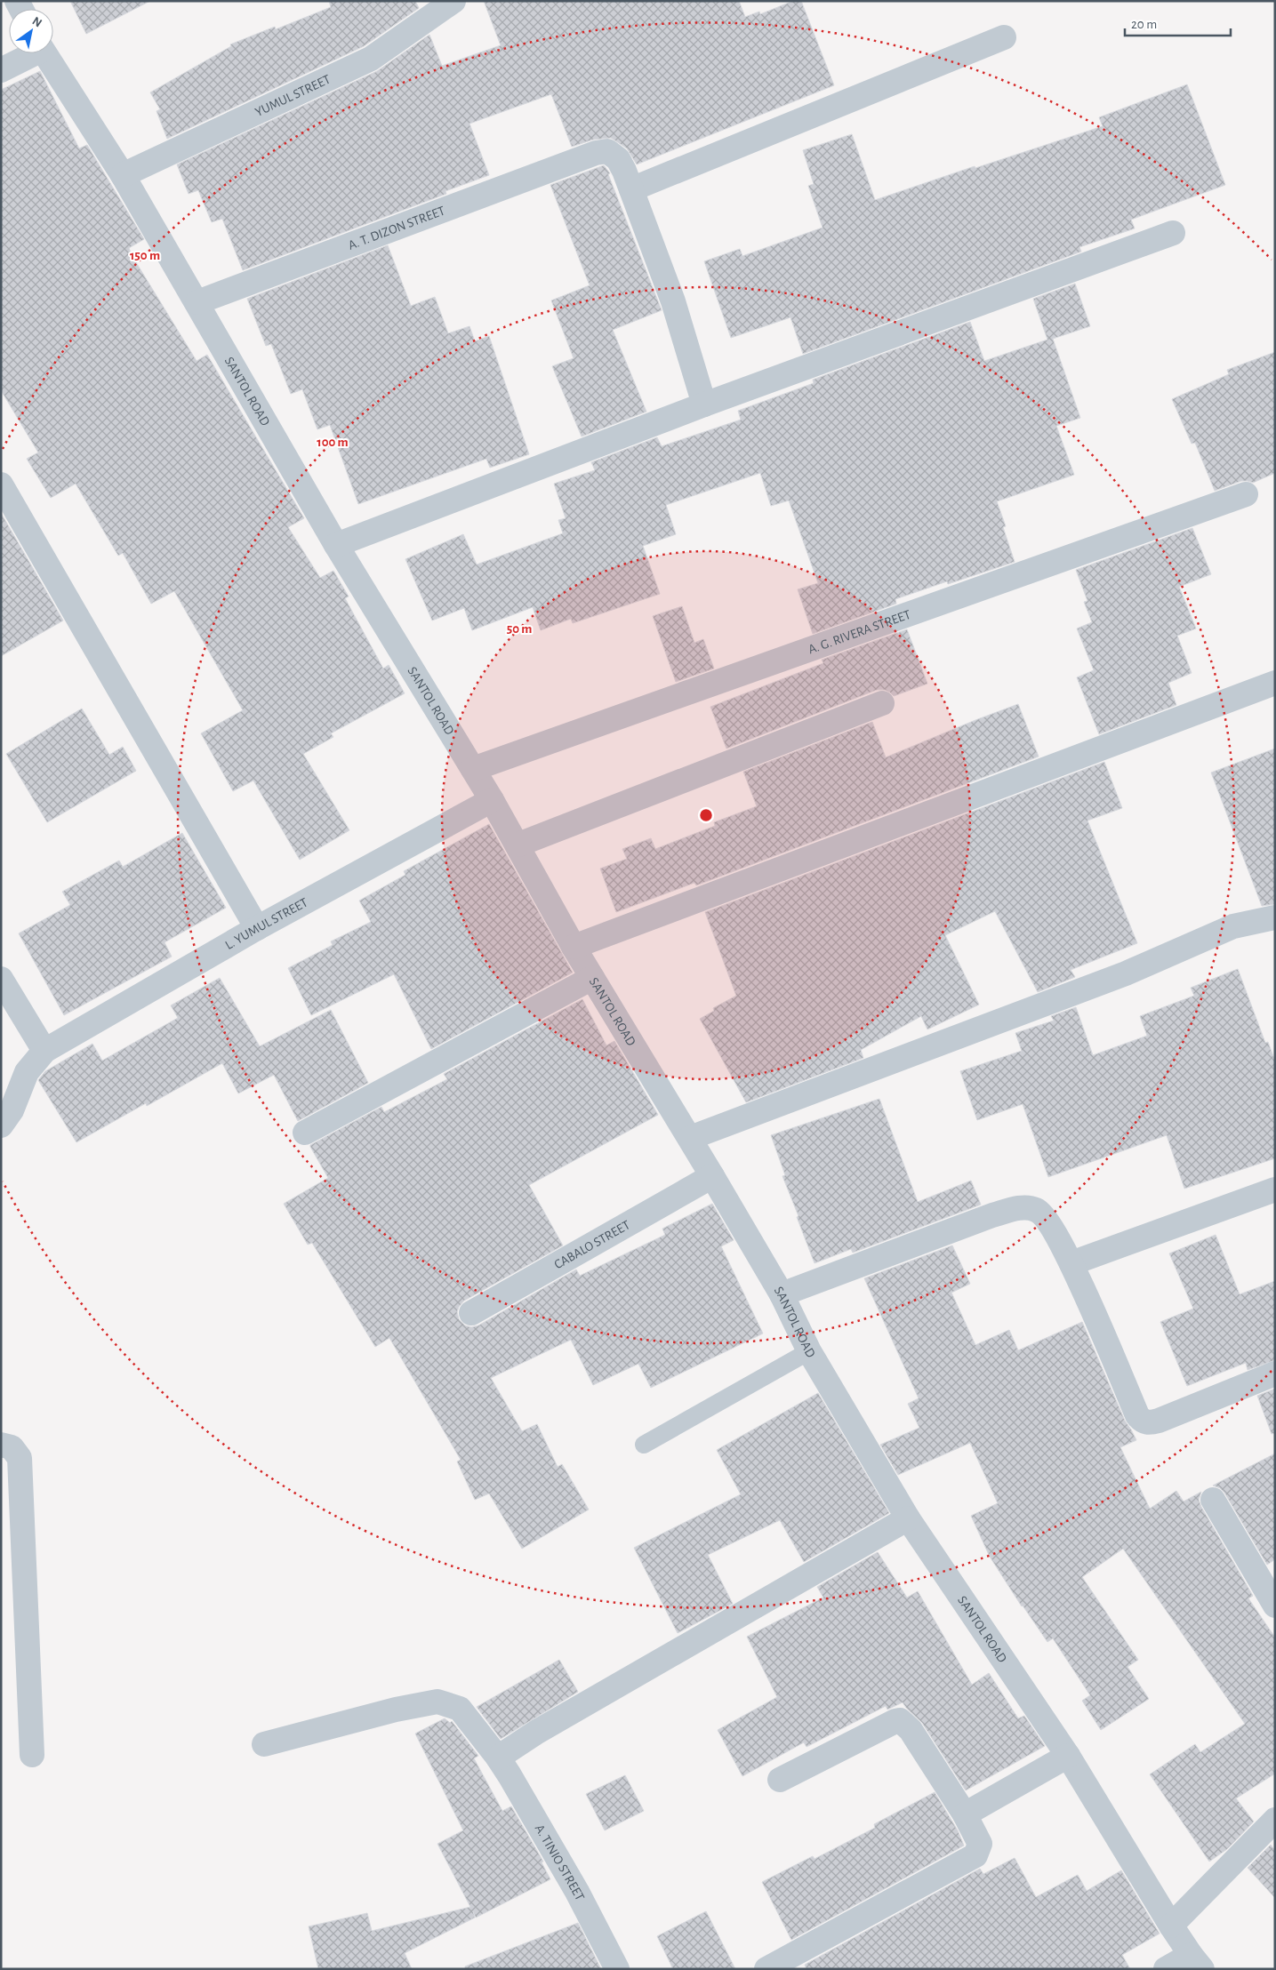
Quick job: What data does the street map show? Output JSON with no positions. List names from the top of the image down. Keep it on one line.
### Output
{"streets":{"street":["YUMUL STREET","A. T. DIZON STREET","SANTOL ROAD","A. G. RIVERA STREET","L. YUMUL STREET","CABALO STREET","A. TINIO STREET"]},"crossings":[["YUMUL STREET","SANTOL ROAD"],["A. T. DIZON STREET","SANTOL ROAD"],["SANTOL ROAD","A. G. RIVERA STREET"],["SANTOL ROAD","L. YUMUL STREET"],["SANTOL ROAD","CABALO STREET"]],"scale_bar":"20 m","north":"top right","rings":["150 m","100 m","50 m"]}
